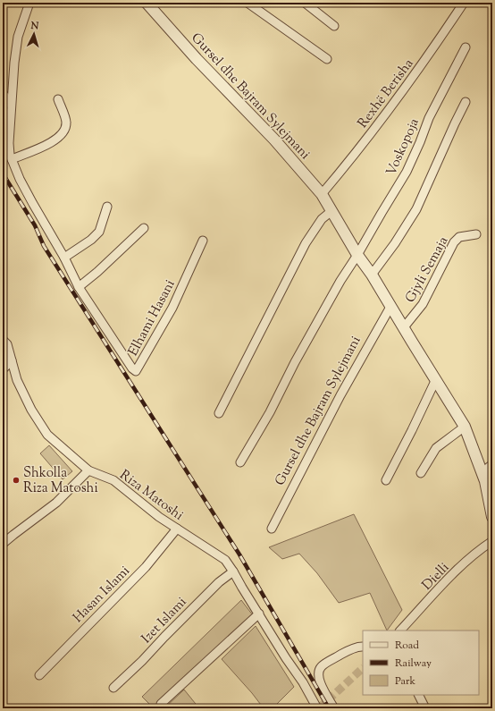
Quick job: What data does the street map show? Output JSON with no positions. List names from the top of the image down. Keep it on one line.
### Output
{"streets":{"street":["Rexhë Berisha","Gursel dhe Bajram Sylejmani","Voskopoja","Gjyli Semaja","Elhami Hasani","Riza Matoshi","Dielli","Hasan Islami","Izet Islami"]},"crossings":[["Rexhë Berisha","Gursel dhe Bajram Sylejmani"],["Gursel dhe Bajram Sylejmani","Voskopoja"],["Gursel dhe Bajram Sylejmani","Gjyli Semaja"],["Riza Matoshi","Hasan Islami"],["Riza Matoshi","Izet Islami"]],"places":["Shkolla Riza Matoshi"],"legend":["Road","Railway","Park"],"north":"top"}
